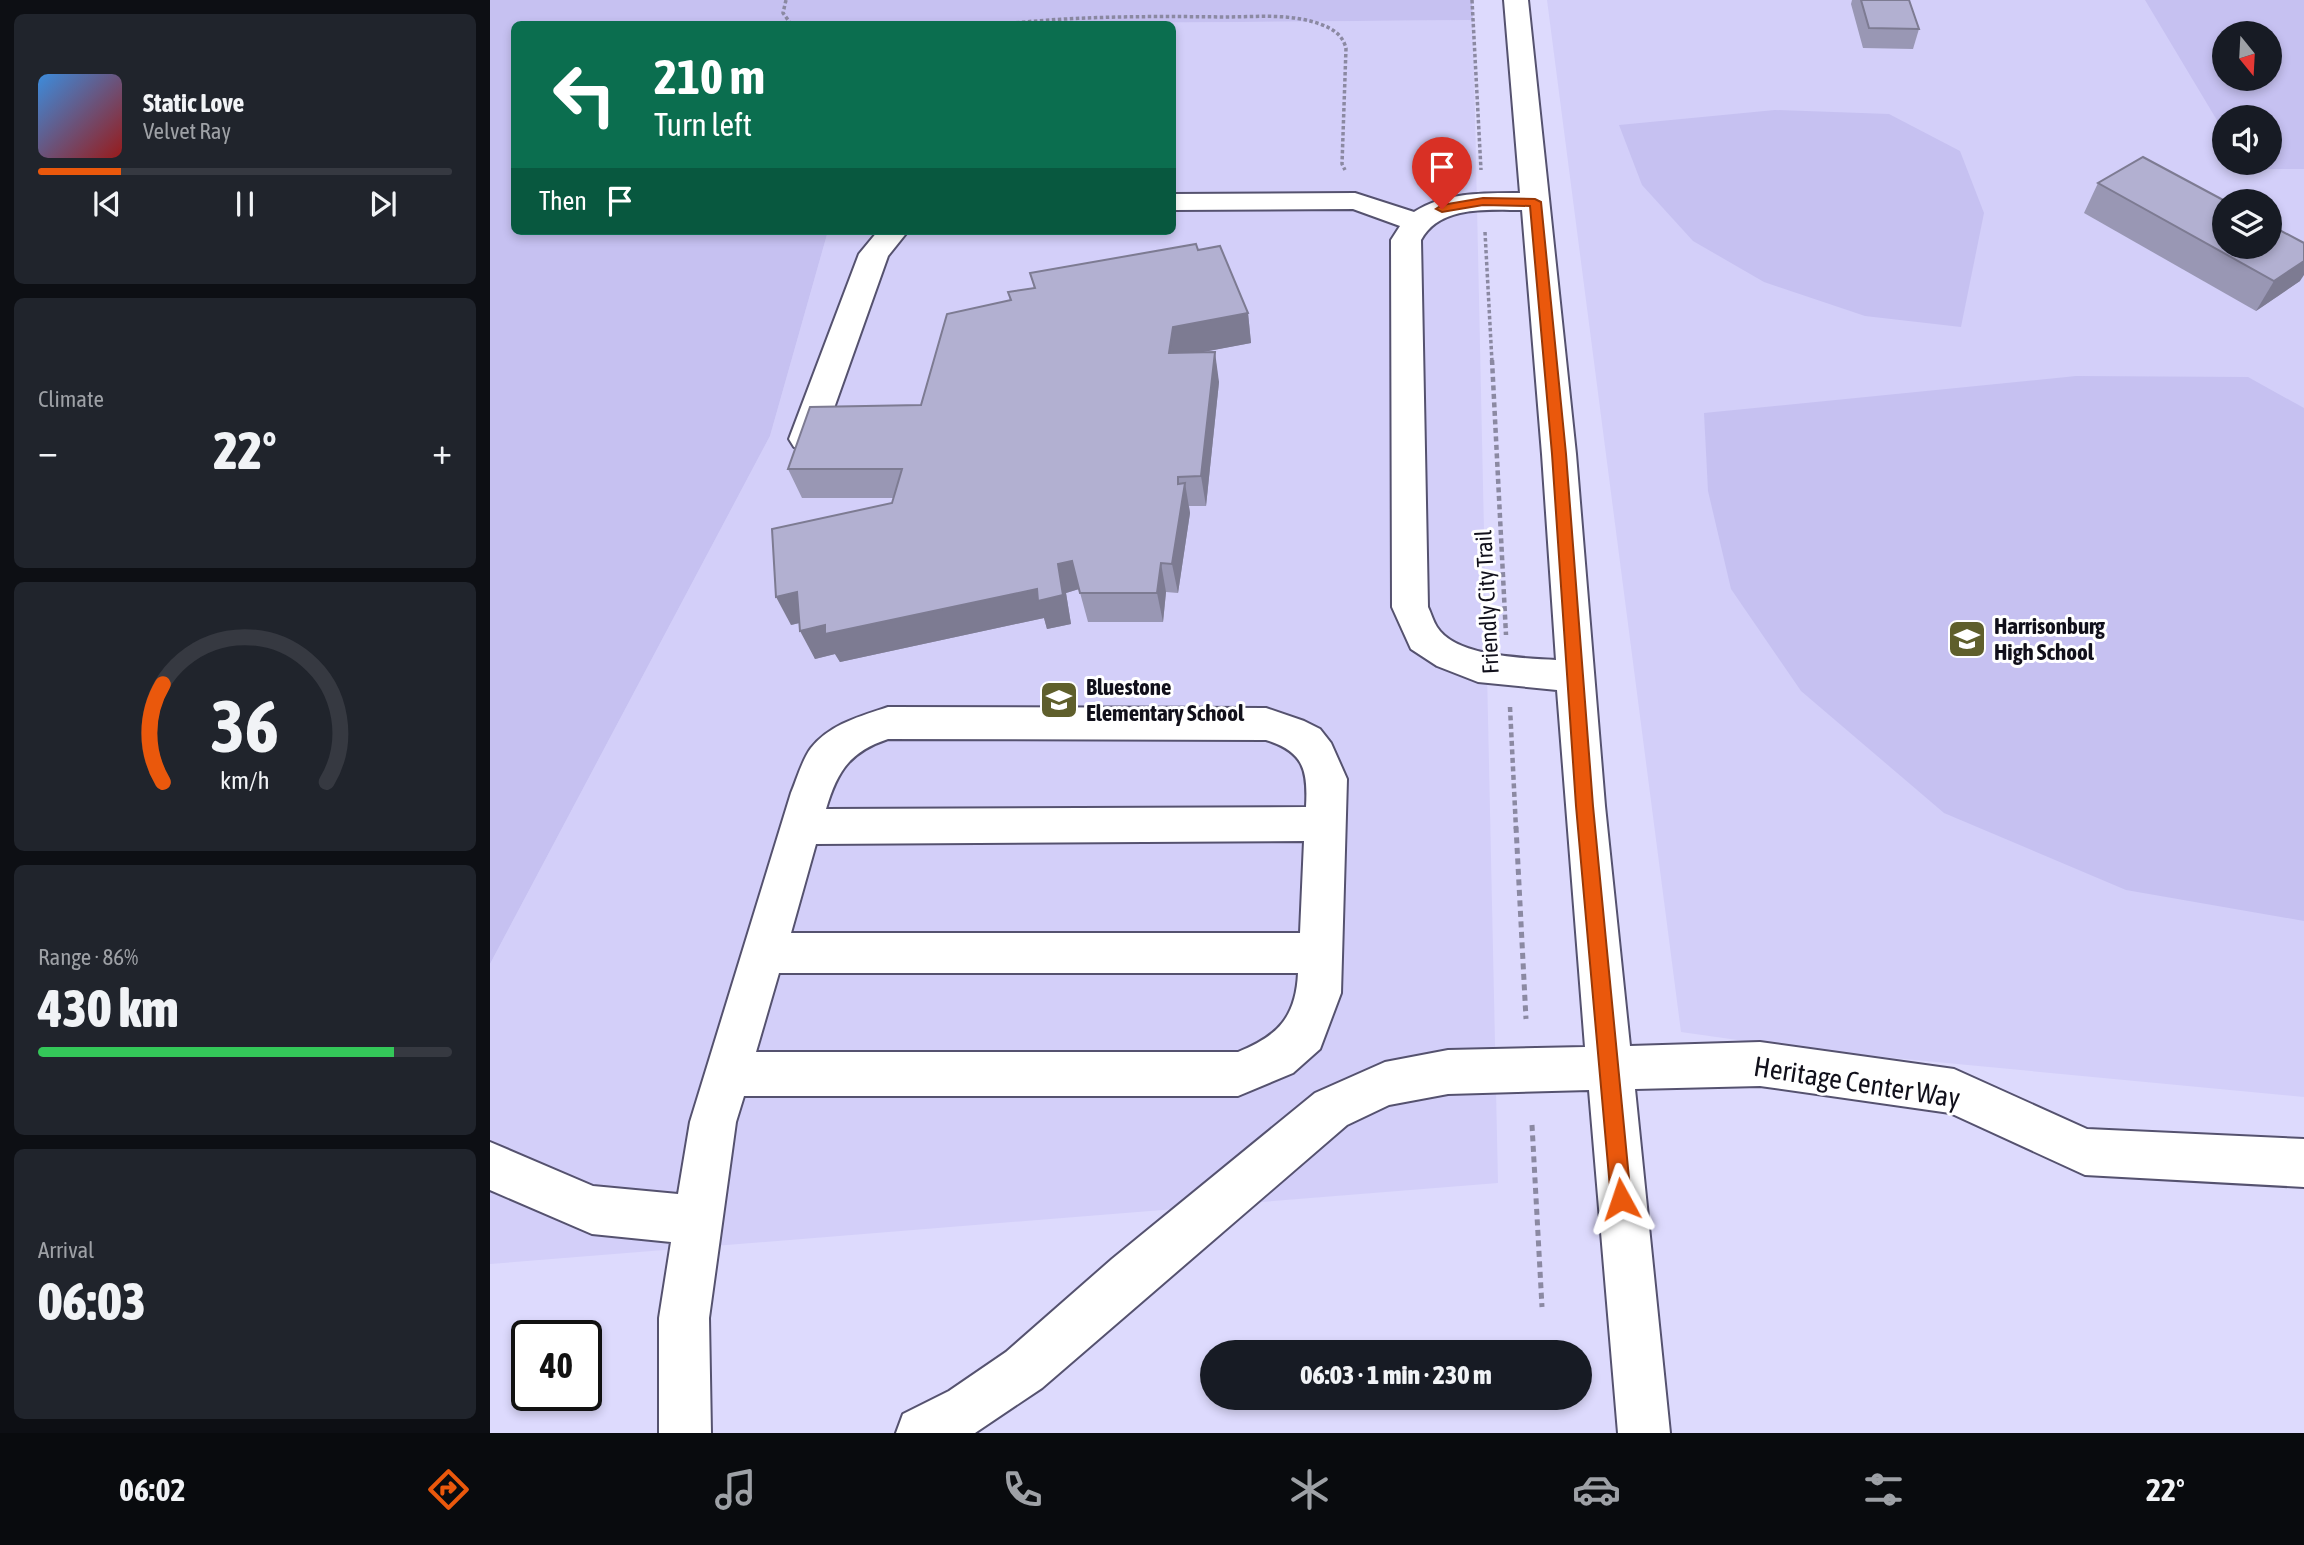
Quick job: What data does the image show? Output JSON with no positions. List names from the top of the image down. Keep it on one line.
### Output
{"streets":{"street":["Heritage Center Way"],"path":["Friendly City Trail"]},"places":{"school or university":["Harrisonburg High School","Bluestone Elementary School"]},"north":"bottom","page":{"turn":["210 m","Turn left"],"song":["Static Love","Velvet Ray"],"then":"Then","tile":["Climate",["Range · 86%","430 km"],["Arrival","06:03"]],"heat":["−","22°","+"],"limit":"40","trip":"06:03 · 1 min · 230 m","tabs":["06:02","22°"],"gauge":["36","km/h"]}}
